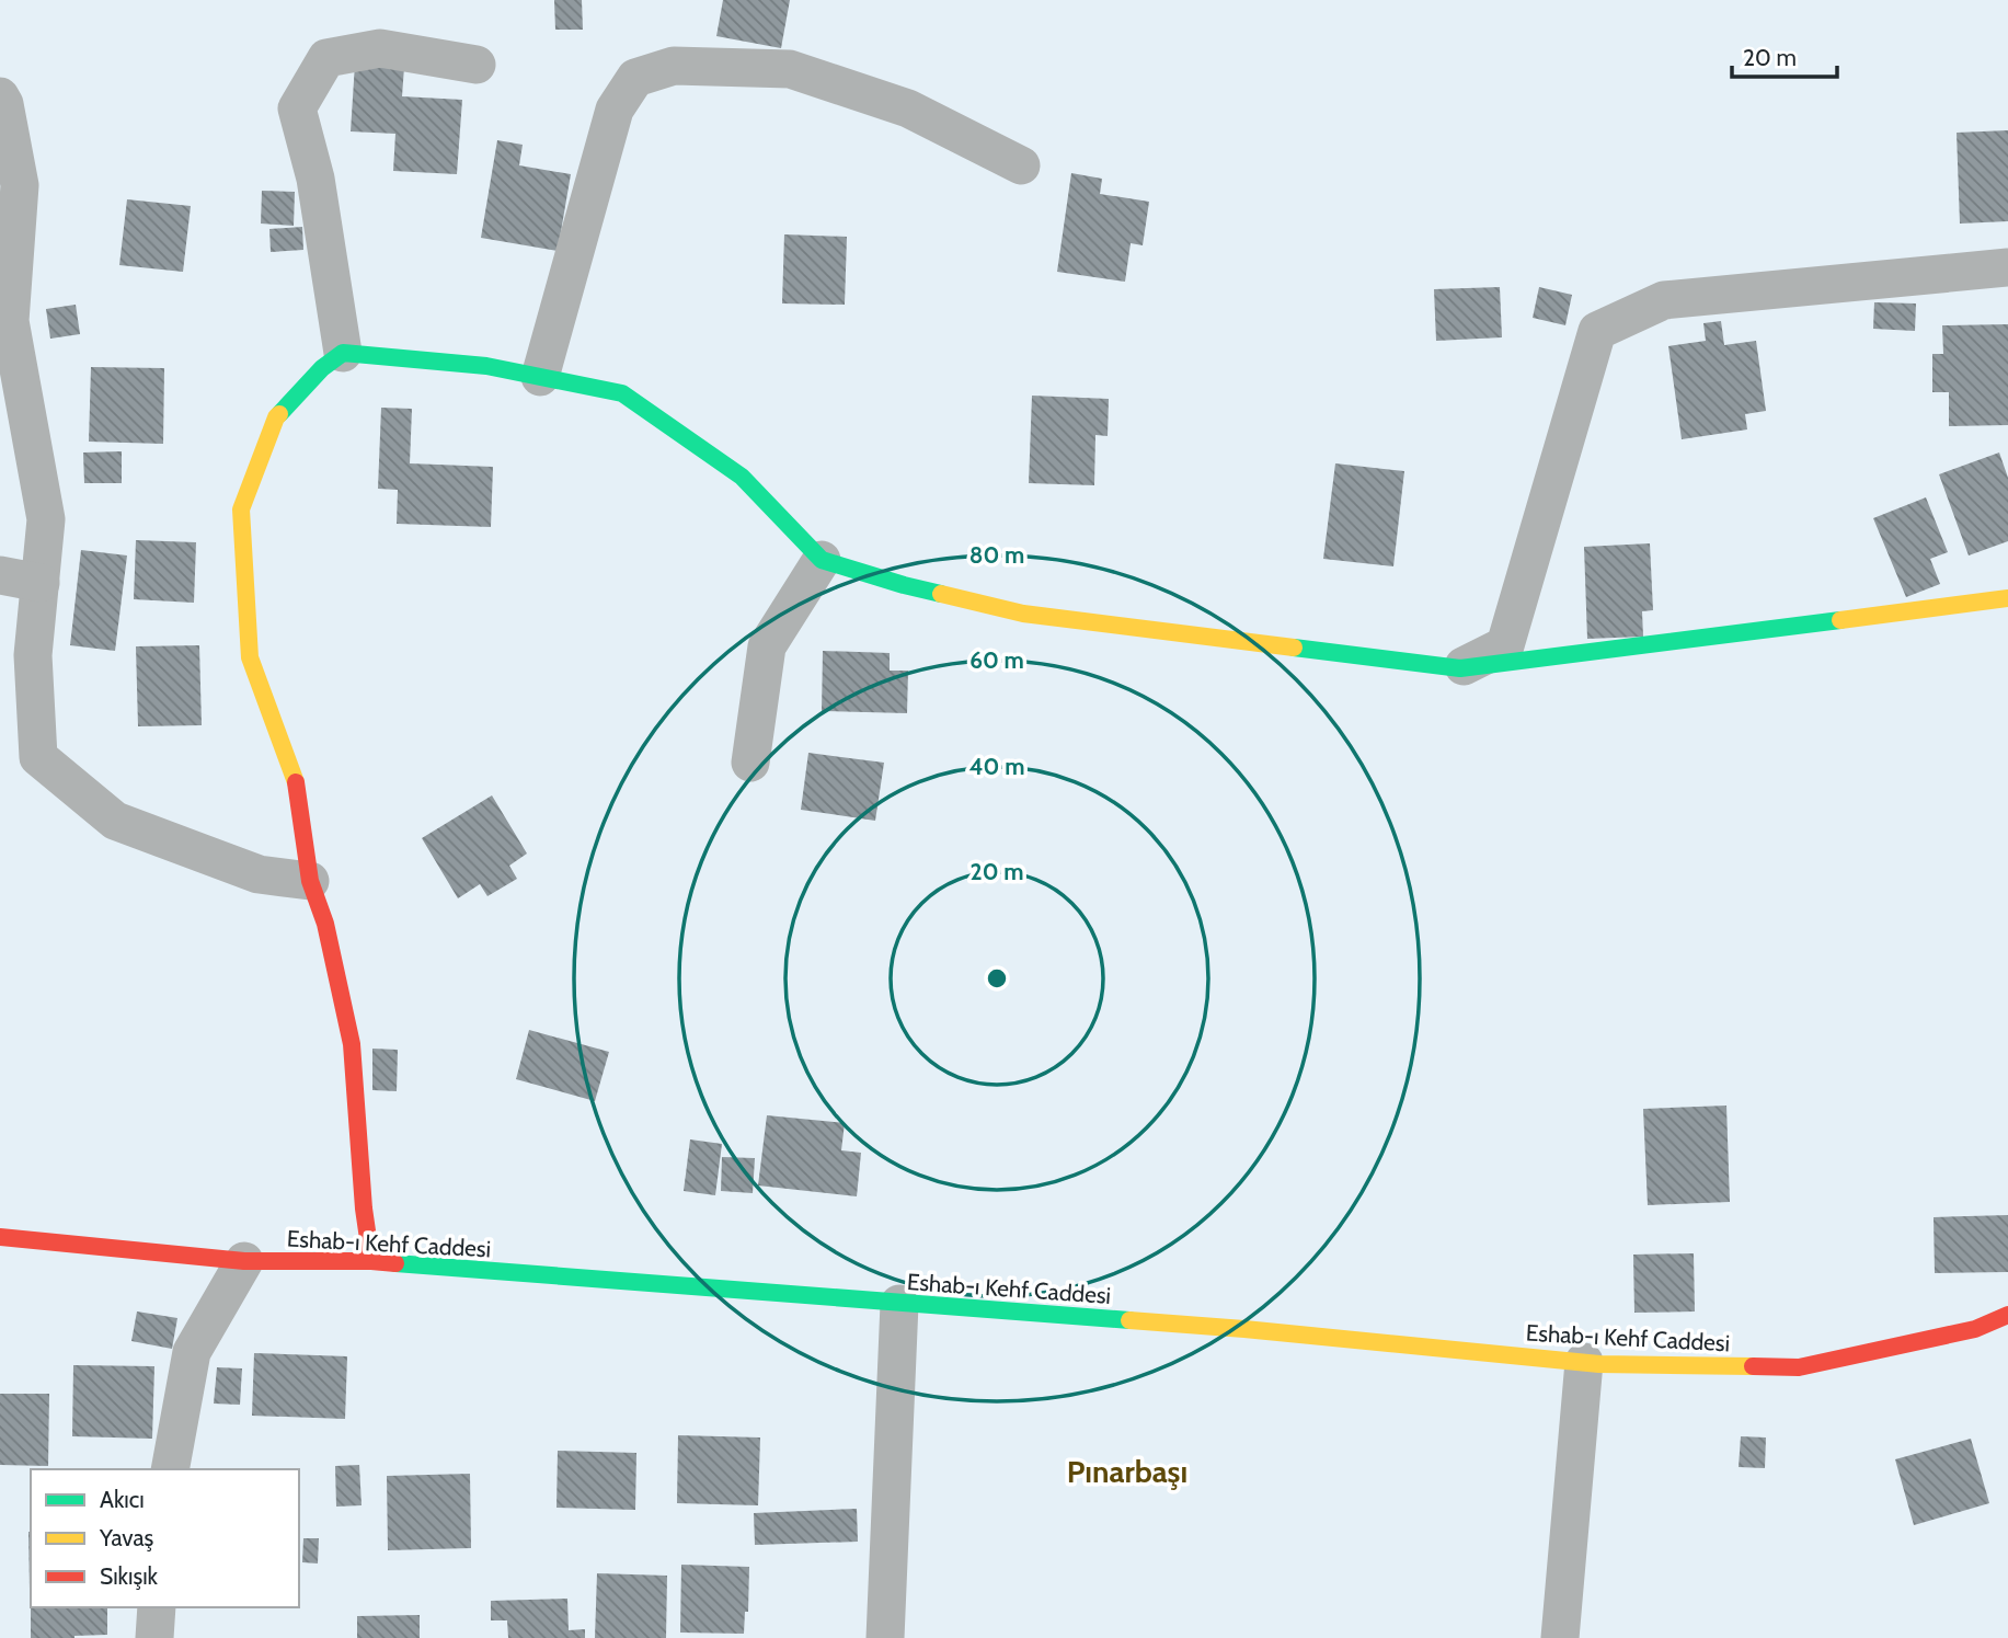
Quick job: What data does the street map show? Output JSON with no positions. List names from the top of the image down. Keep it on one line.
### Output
{"streets":{"street":["Eshab-ı Kehf Caddesi"]},"districts":["Pınarbaşı"],"legend":["Akıcı","Yavaş","Sıkışık"],"scale_bar":"20 m","rings":["80 m","60 m","40 m","20 m"]}
